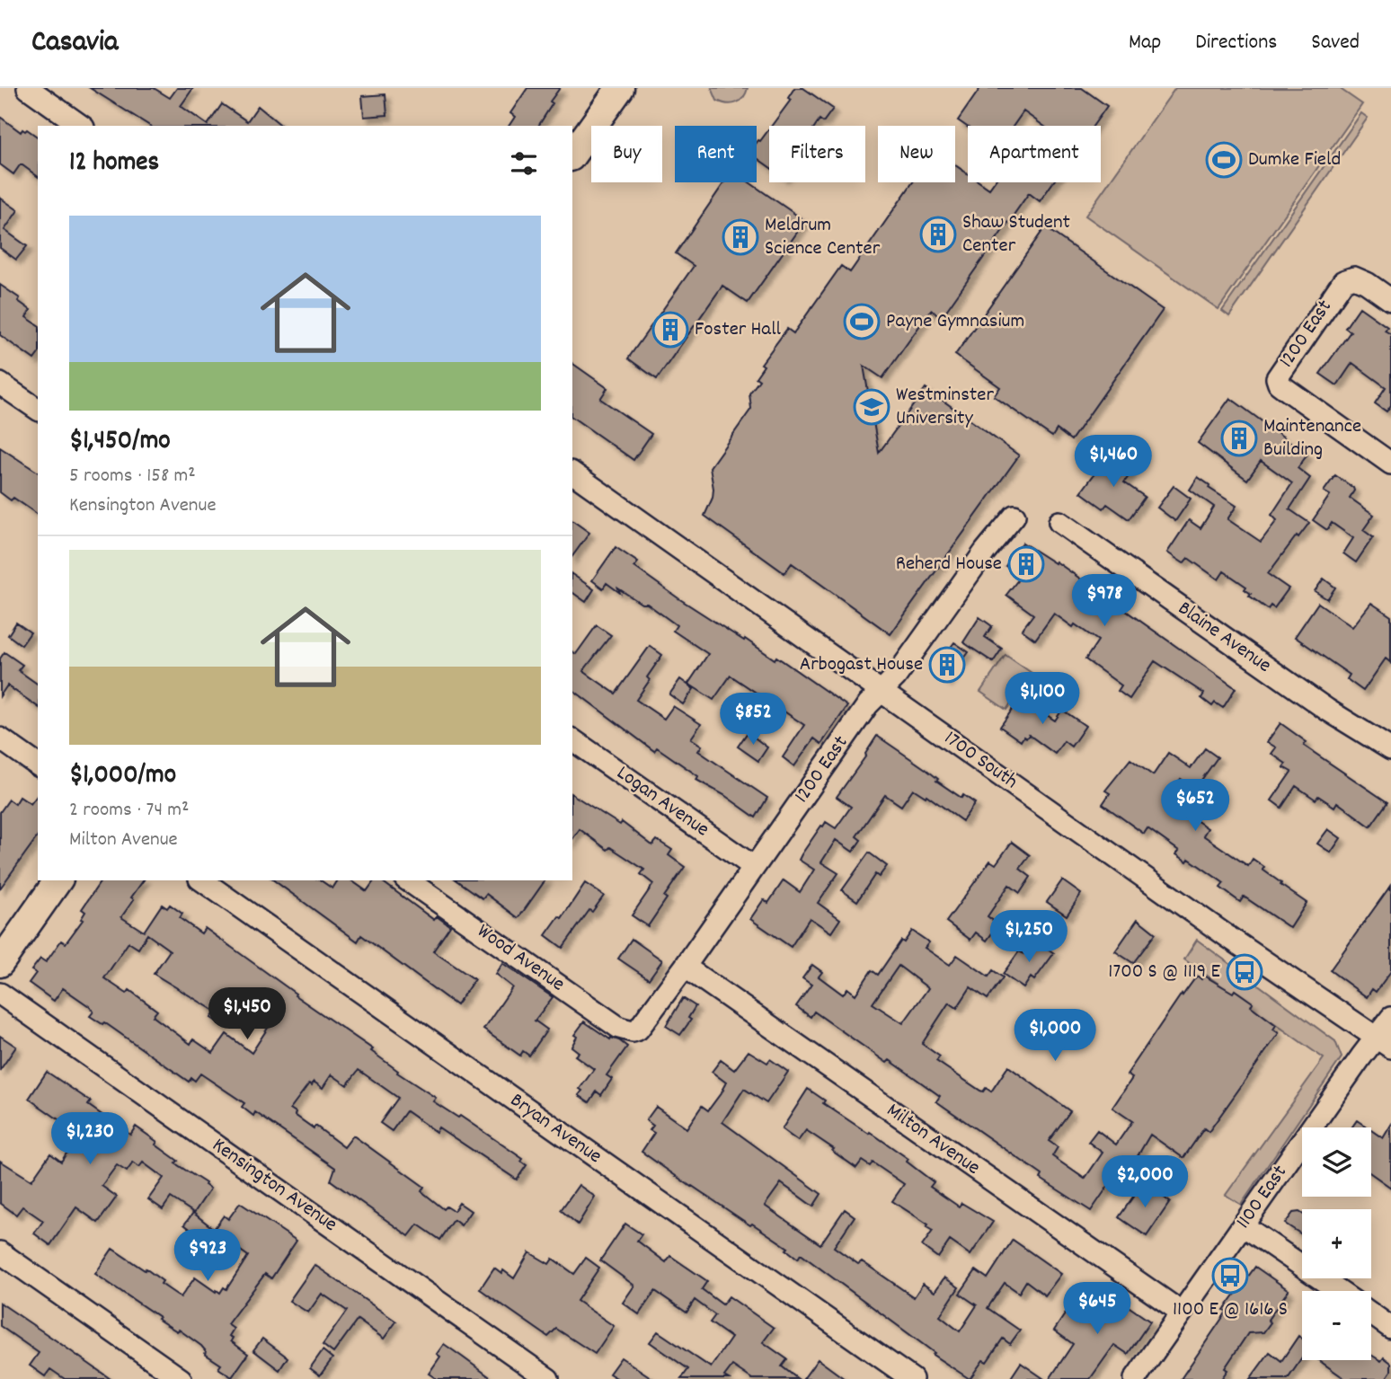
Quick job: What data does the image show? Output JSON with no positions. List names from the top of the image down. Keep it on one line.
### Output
{"streets":{"street":["1200 East","Blaine Avenue","1700 South","Logan Avenue","Wood Avenue","Bryan Avenue","Milton Avenue","Kensington Avenue","1100 East"]},"crossings":[["1200 East","1700 South"],["1200 East","Logan Avenue"],["1200 East","Wood Avenue"],["1200 East","Milton Avenue"],["1700 South","1100 East"],["Milton Avenue","1100 East"]],"places":{"sports":["Dumke Field","Payne Gymnasium"],"building":["Shaw Student Center","Meldrum Science Center","Foster Hall","Maintenance Building","Reherd House","Arbogast House"],"school or university":["Westminster University"],"bus stop":["1700 S @ 1119 E","1100 E @ 1616 S"]},"page":{"header":"Casavia","nav":["Map","Directions","Saved"],"chip":["Buy","Rent","Filters","New","Apartment"],"heading":"12 homes","list":[{"name":"$1,450/mo","note":"5 rooms · 158 m² · Kensington Avenue"},{"name":"$1,000/mo","note":"2 rooms · 74 m² · Milton Avenue"}],"price":["$1,460","$978","$1,100","$852","$652","$1,250","$1,450","$1,000","$1,230","$2,000","$923","$645"],"map_buttons":["+","−"]}}
